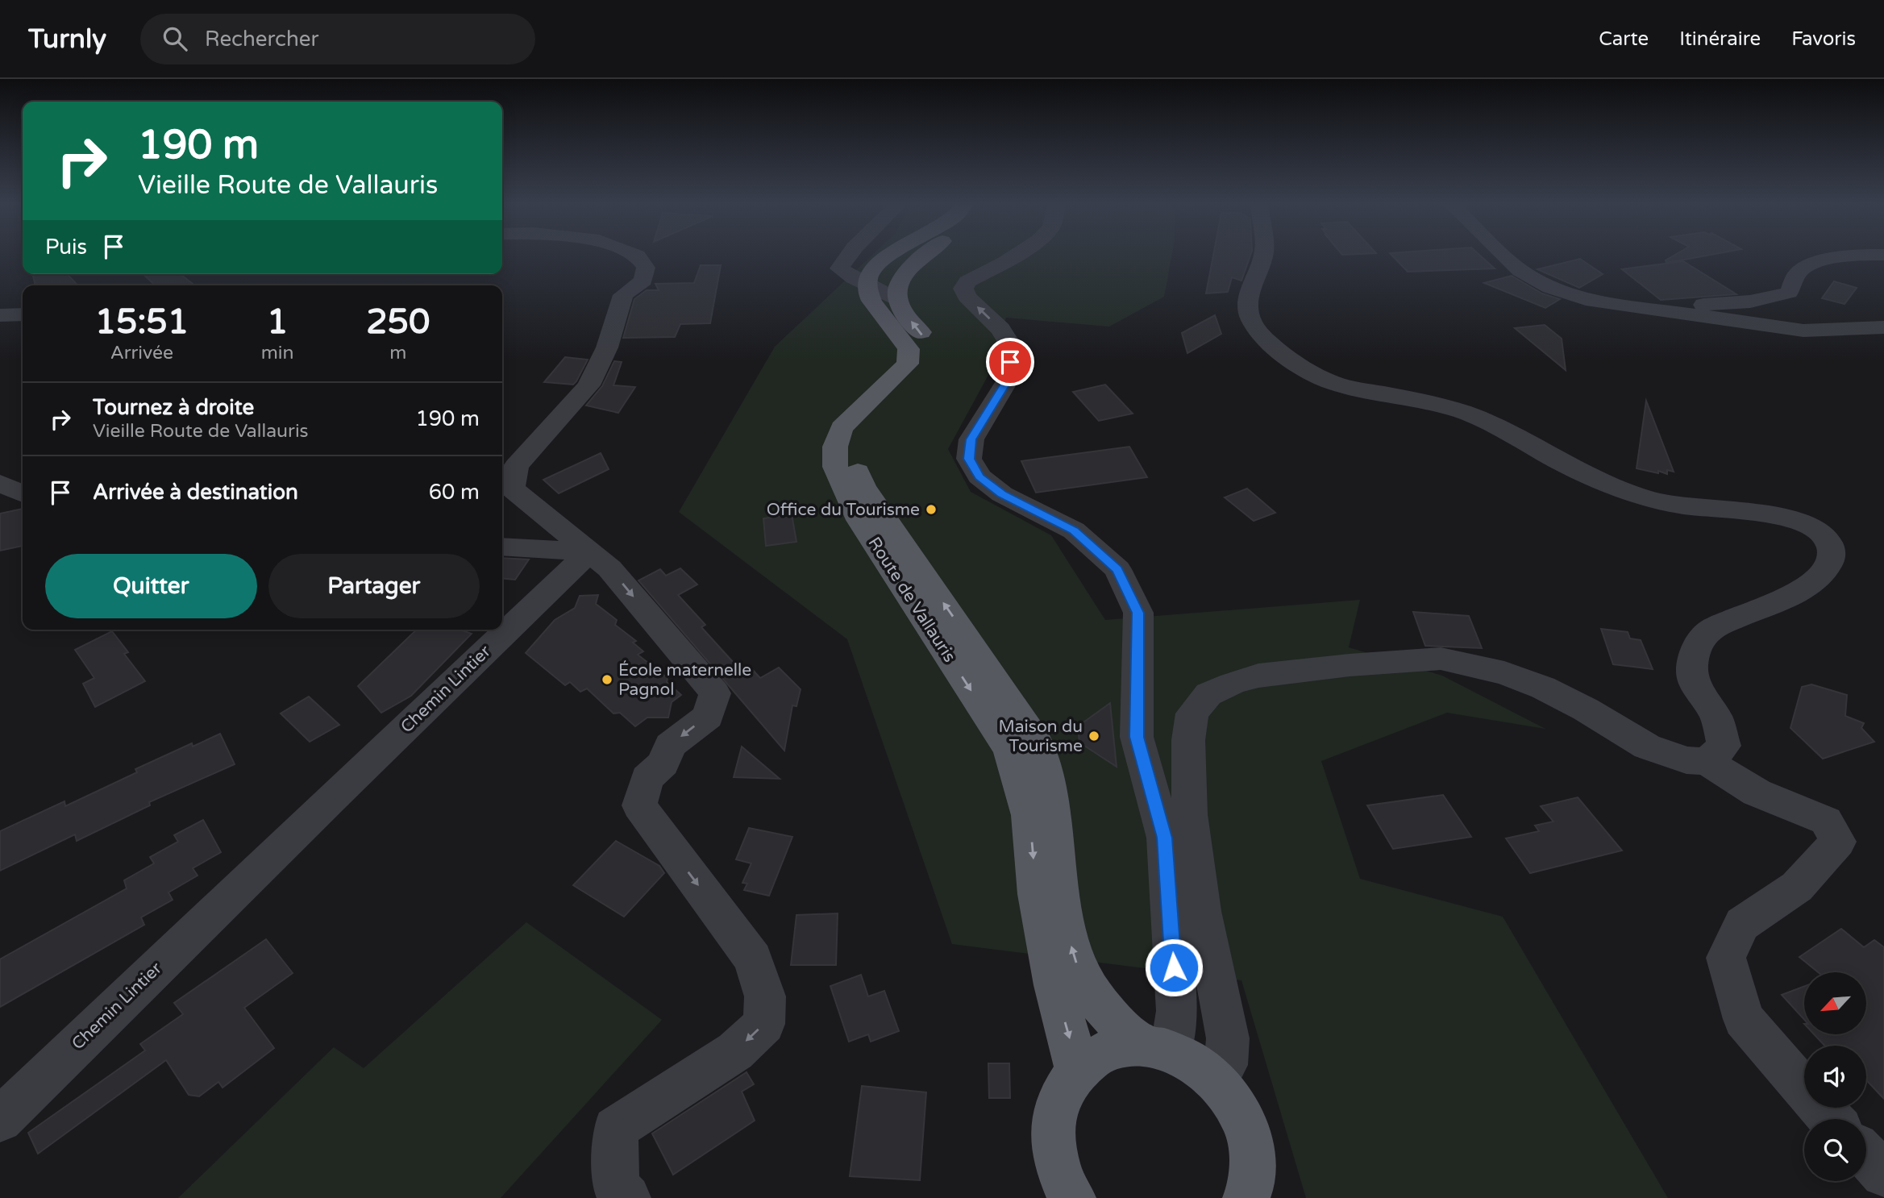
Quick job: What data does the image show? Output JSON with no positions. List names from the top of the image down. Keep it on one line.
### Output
{"streets":{"main road":["Route de Vallauris"],"street":["Chemin Lintier"]},"places":["Office du Tourisme","École maternelle Pagnol","Maison du Tourisme"],"north":"bottom left","page":{"header":"Turnly","search":"Rechercher","nav":["Carte","Itinéraire","Favoris"],"turn":["190 m","Vieille Route de Vallauris"],"then":"Puis","eta":["15:51","Arrivée","1","min","250","m"],"list":[{"name":"Tournez à droite","note":"Vieille Route de Vallauris","value":"190 m"},{"name":"Arrivée à destination","value":"60 m"}],"buttons":["Quitter","Partager"]}}
